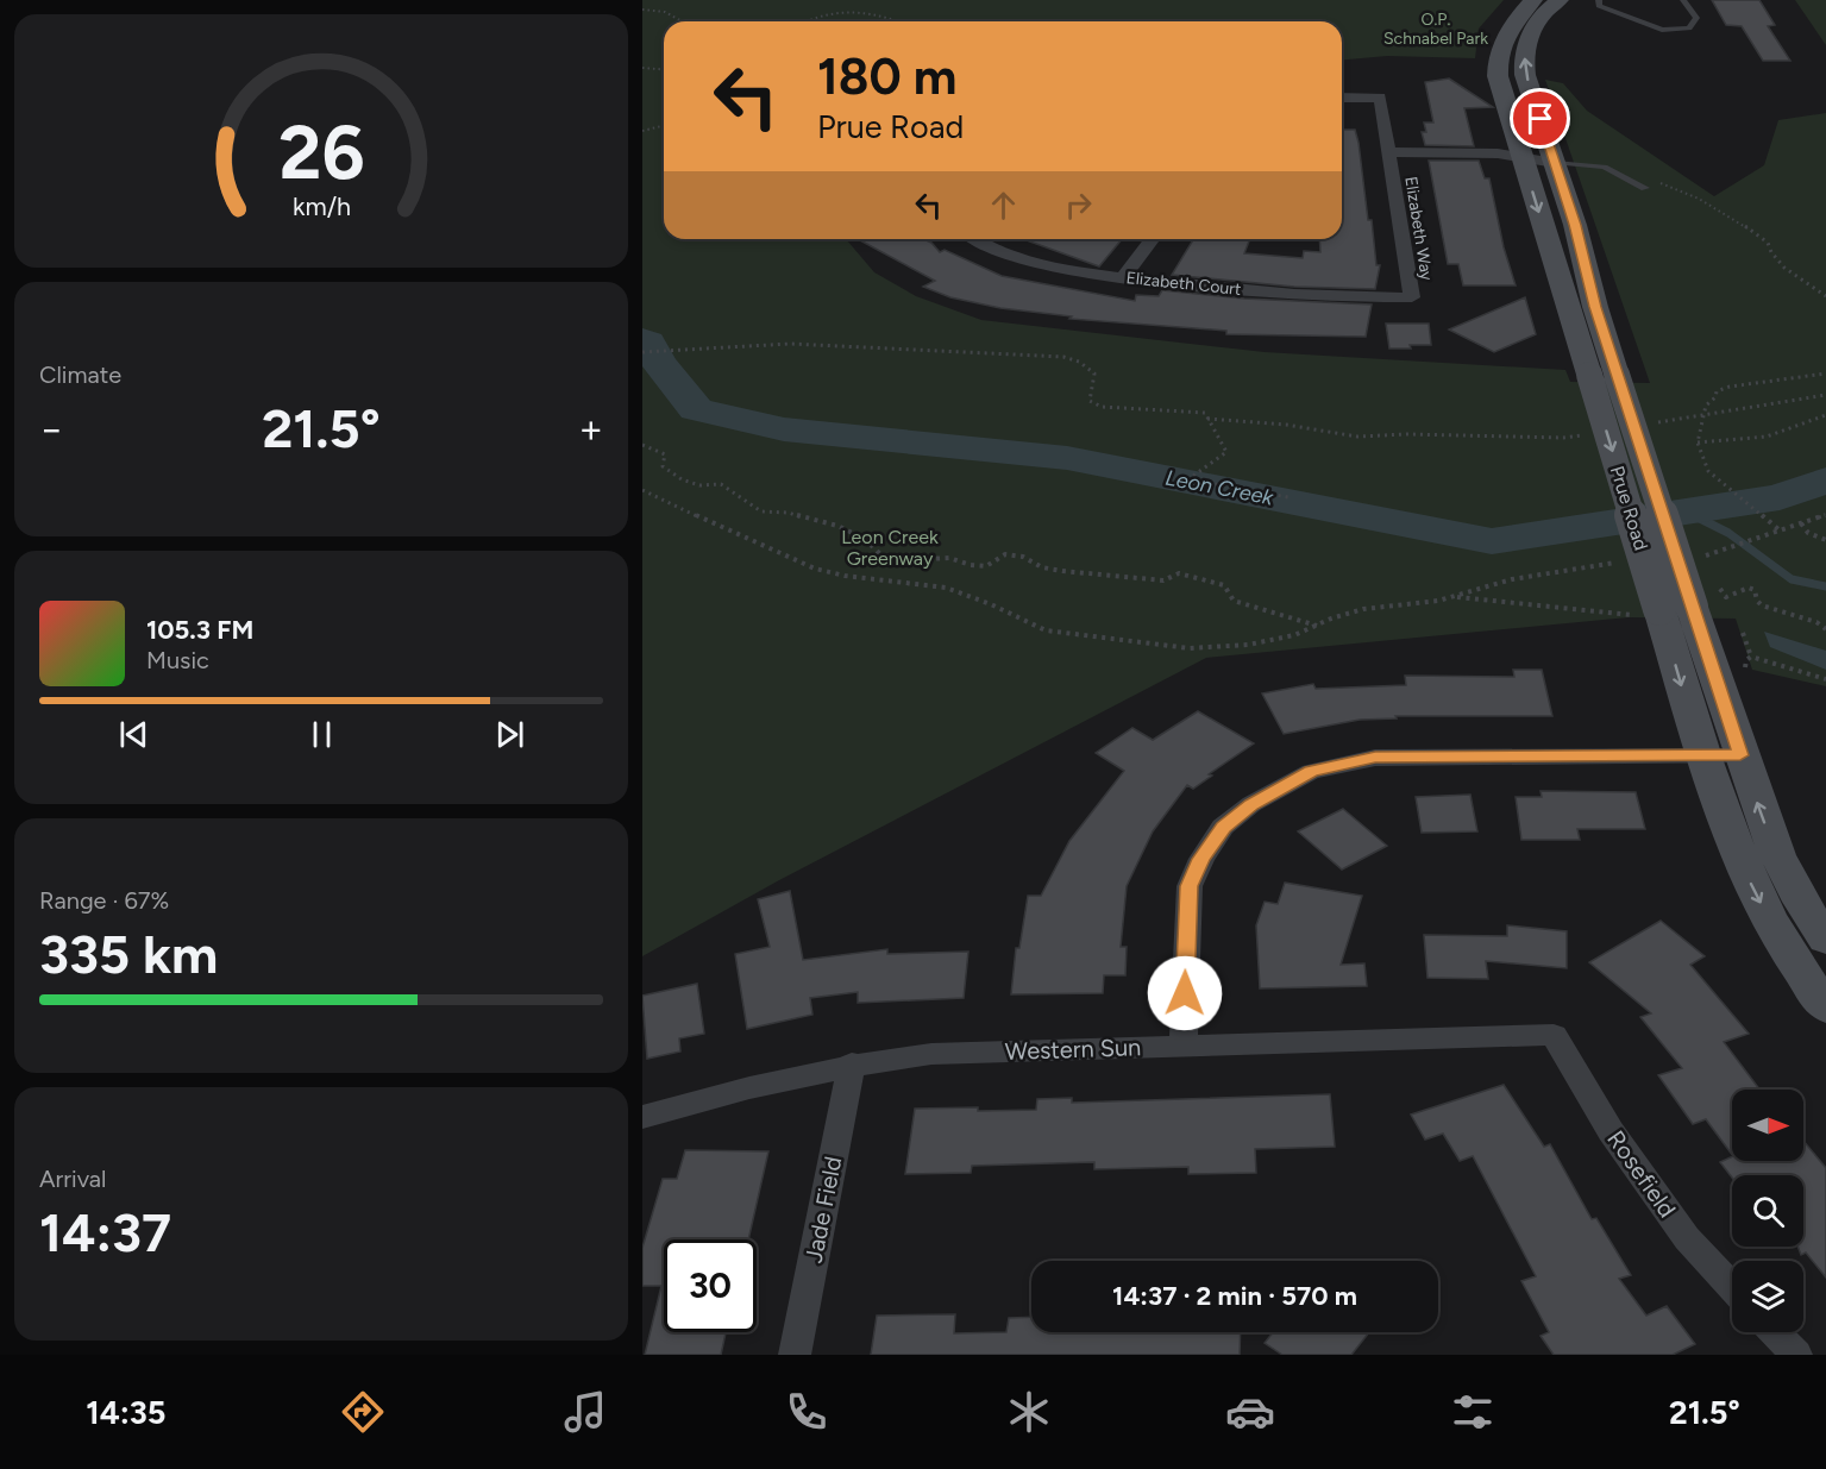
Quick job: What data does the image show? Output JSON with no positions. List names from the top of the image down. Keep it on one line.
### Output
{"streets":{"main road":["Prue Road"],"street":["Elizabeth Way","Elizabeth Court","Western Sun","Rosefield","Jade Field"]},"crossings":[["Elizabeth Way","Elizabeth Court"],["Elizabeth Way","Prue Road"],["Western Sun","Rosefield"],["Western Sun","Jade Field"]],"water":["Leon Creek"],"parks":["O.P. Schnabel Park","Leon Creek Greenway"],"north":"right","page":{"turn":["180 m","Prue Road"],"tile":["Climate",["Range · 67%","335 km"],["Arrival","14:37"]],"heat":["−","21.5°","+"],"song":["105.3 FM","Music"],"limit":"30","trip":"14:37 · 2 min · 570 m","tabs":["14:35","21.5°"],"gauge":["26","km/h"]}}
